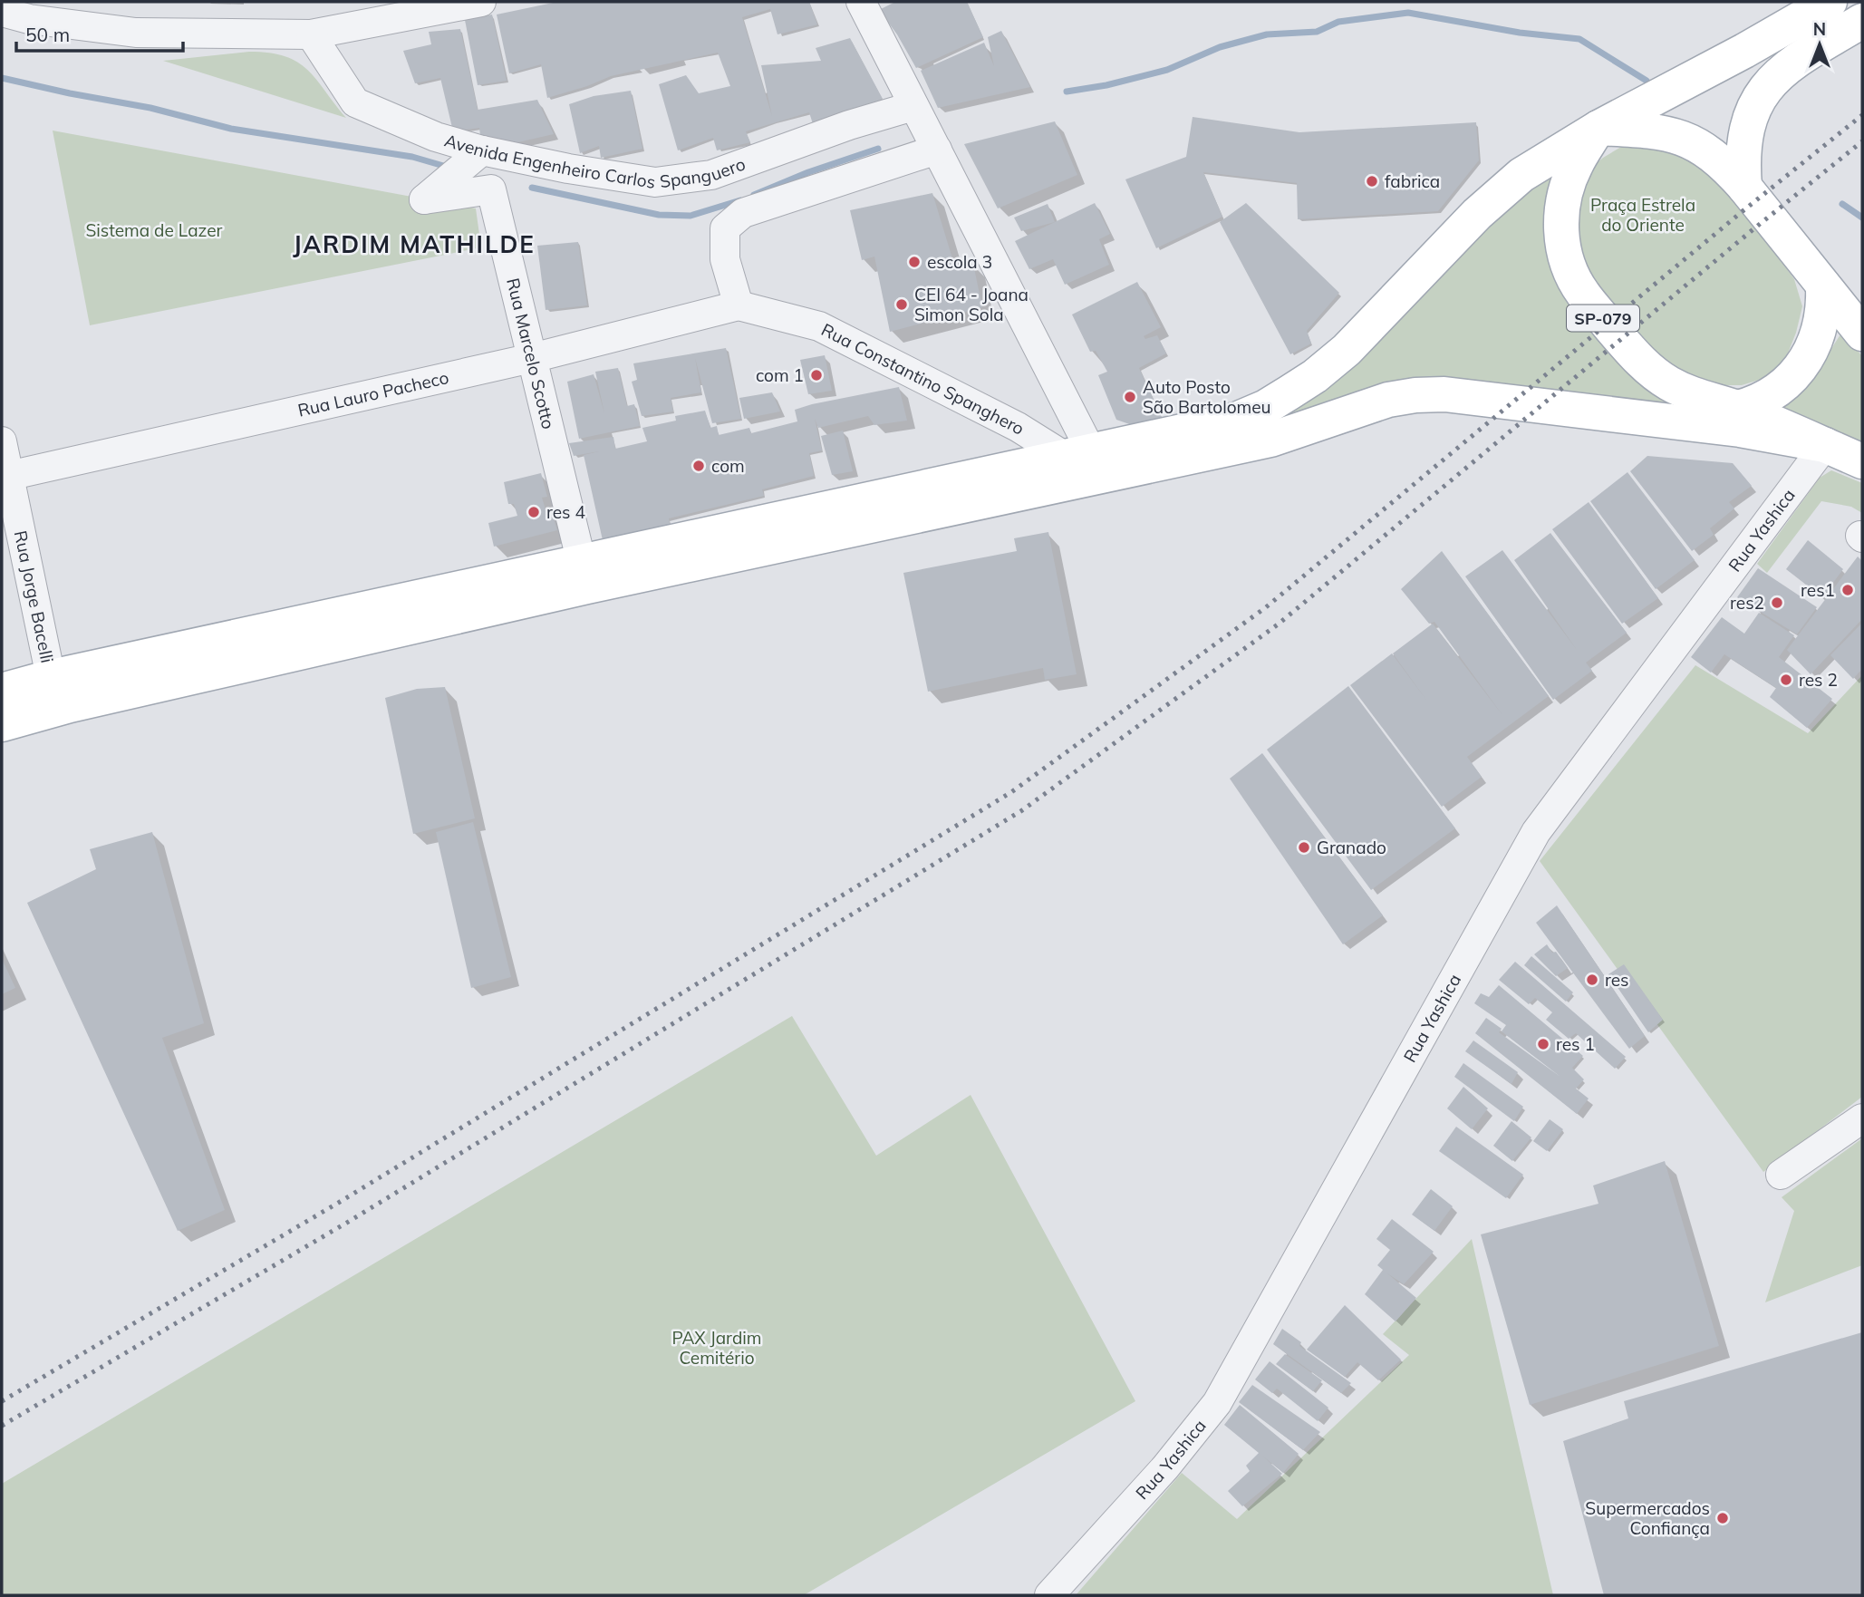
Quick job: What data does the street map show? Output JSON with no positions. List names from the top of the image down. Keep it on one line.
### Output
{"streets":{"main road":["SP-079"],"street":["Avenida Engenheiro Carlos Spanguero","Rua Marcelo Scotto","Rua Constantino Spanghero","Rua Lauro Pacheco","Rua Yashica","Rua Jorge Bacelli"]},"crossings":[["Avenida Engenheiro Carlos Spanguero","Rua Marcelo Scotto"],["SP-079","Rua Yashica"],["Rua Marcelo Scotto","Rua Lauro Pacheco"],["Rua Constantino Spanghero","Rua Lauro Pacheco"],["Rua Lauro Pacheco","Rua Jorge Bacelli"]],"districts":["JARDIM MATHILDE"],"parks":["Praça Estrela do Oriente","Sistema de Lazer","PAX Jardim Cemitério"],"places":["fabrica","escola 3","CEI 64 - Joana Simon Sola","com 1","Auto Posto São Bartolomeu","com","res 4","res1","res2","res 2","Granado","res","res 1","Supermercados Confiança"],"scale_bar":"50 m","north":"top"}
